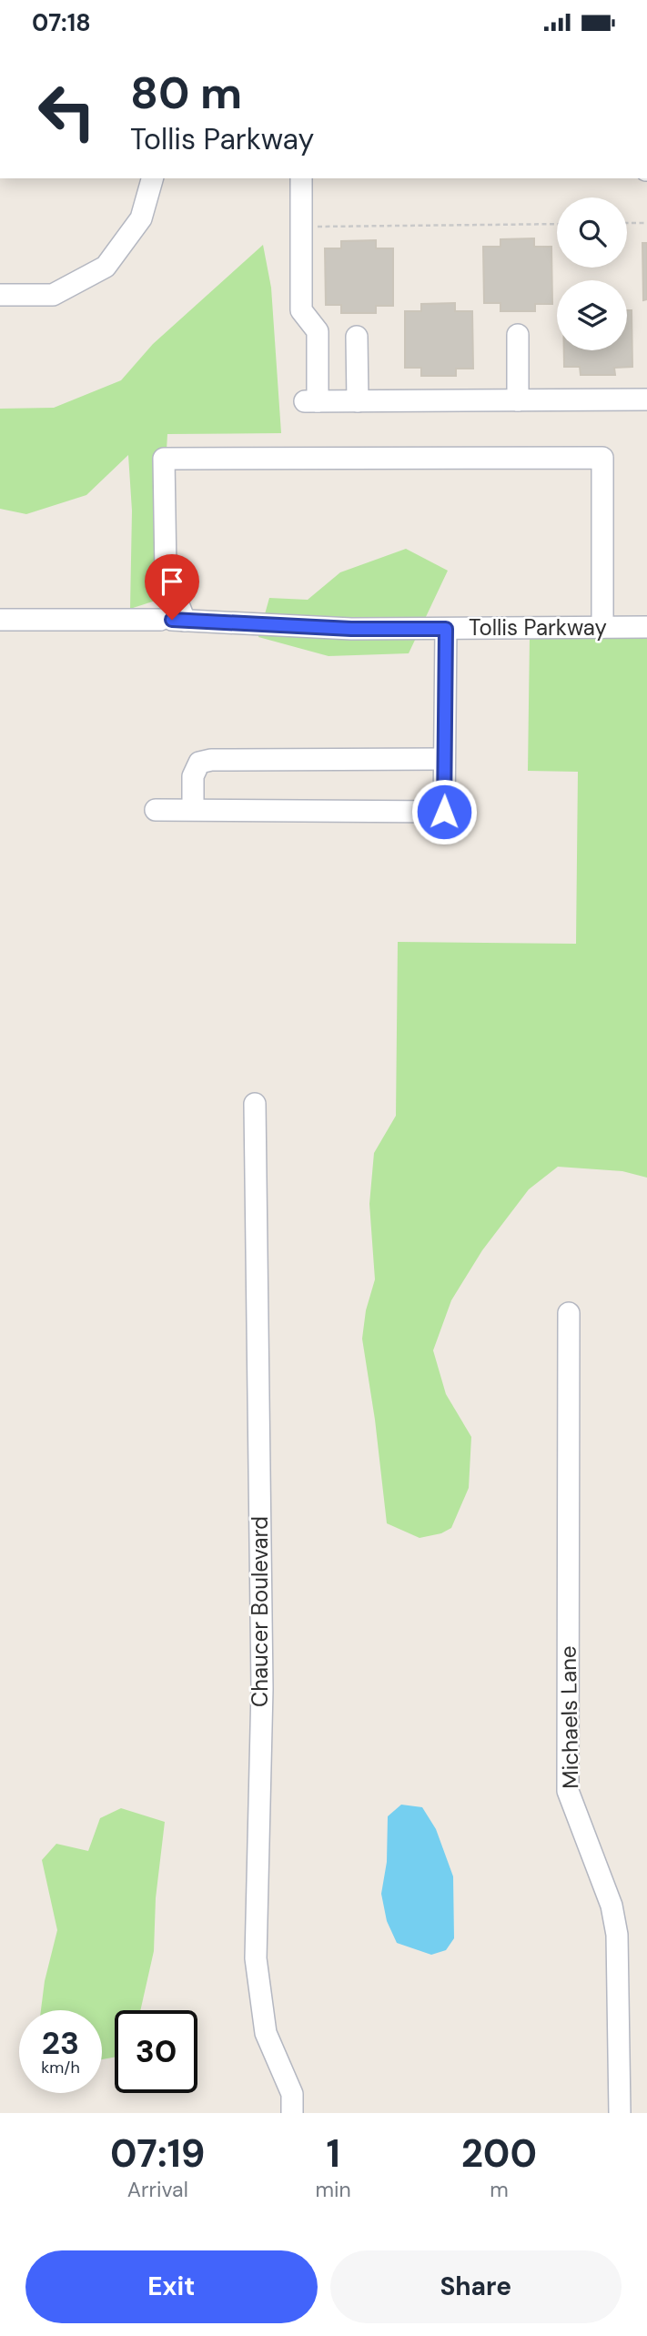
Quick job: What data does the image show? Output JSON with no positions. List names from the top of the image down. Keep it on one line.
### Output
{"streets":{"street":["Tollis Parkway","Chaucer Boulevard","Michaels Lane"]},"page":{"status":"07:18","turn":["80 m","Tollis Parkway"],"speed":"23 km/h","limit":"30","eta":["07:19","Arrival","1","min","200","m"],"buttons":["Exit","Share"]}}
